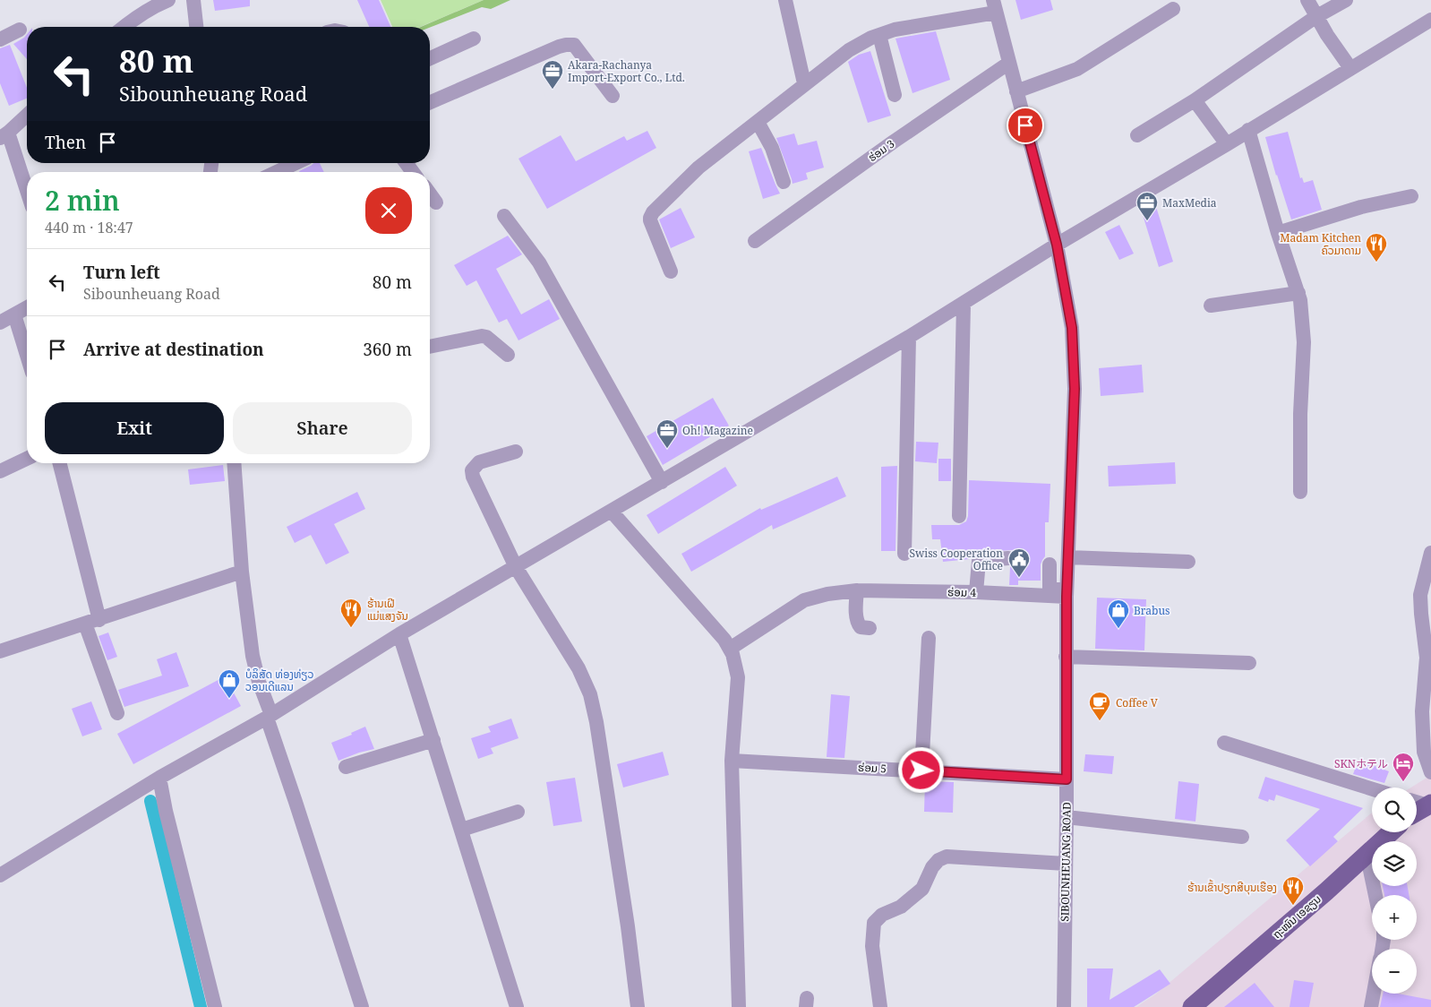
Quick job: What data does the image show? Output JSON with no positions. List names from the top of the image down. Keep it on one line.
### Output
{"streets":{"main road":["ຖະໜົນ ເອຊຽນ"],"street":["ຮ່ອມ 3","ຮ່ອມ 4","ຮ່ອມ 5","SIBOUNHEUANG ROAD"]},"crossings":[["ຮ່ອມ 3","SIBOUNHEUANG ROAD"],["ຮ່ອມ 4","SIBOUNHEUANG ROAD"],["ຮ່ອມ 5","SIBOUNHEUANG ROAD"]],"places":{"office":["Akara-Rachanya Import-Export Co., Ltd.","MaxMedia","Oh! Magazine"],"restaurant":["Madam Kitchen ຄົວມາດາມ","ຮ້ານເຝີ ແມ່ແສງຈັນ","ຮ້ານເຂົ້າປຽກສີບຸນເຮືອງ"],"public building":["Swiss Cooperation Office"],"shop":["Brabus","ບໍລິສັດ ທ່ອງທ່ຽວ ວອນເດີແລນ"],"cafe":["Coffee V"],"hotel":["SKNホテル"]},"page":{"turn":["80 m","Sibounheuang Road"],"then":"Then","heading":["2 min","440 m · 18:47"],"list":[{"name":"Turn left","note":"Sibounheuang Road","value":"80 m"},{"name":"Arrive at destination","value":"360 m"}],"buttons":["Exit","Share"],"map_buttons":["+","−"]}}
